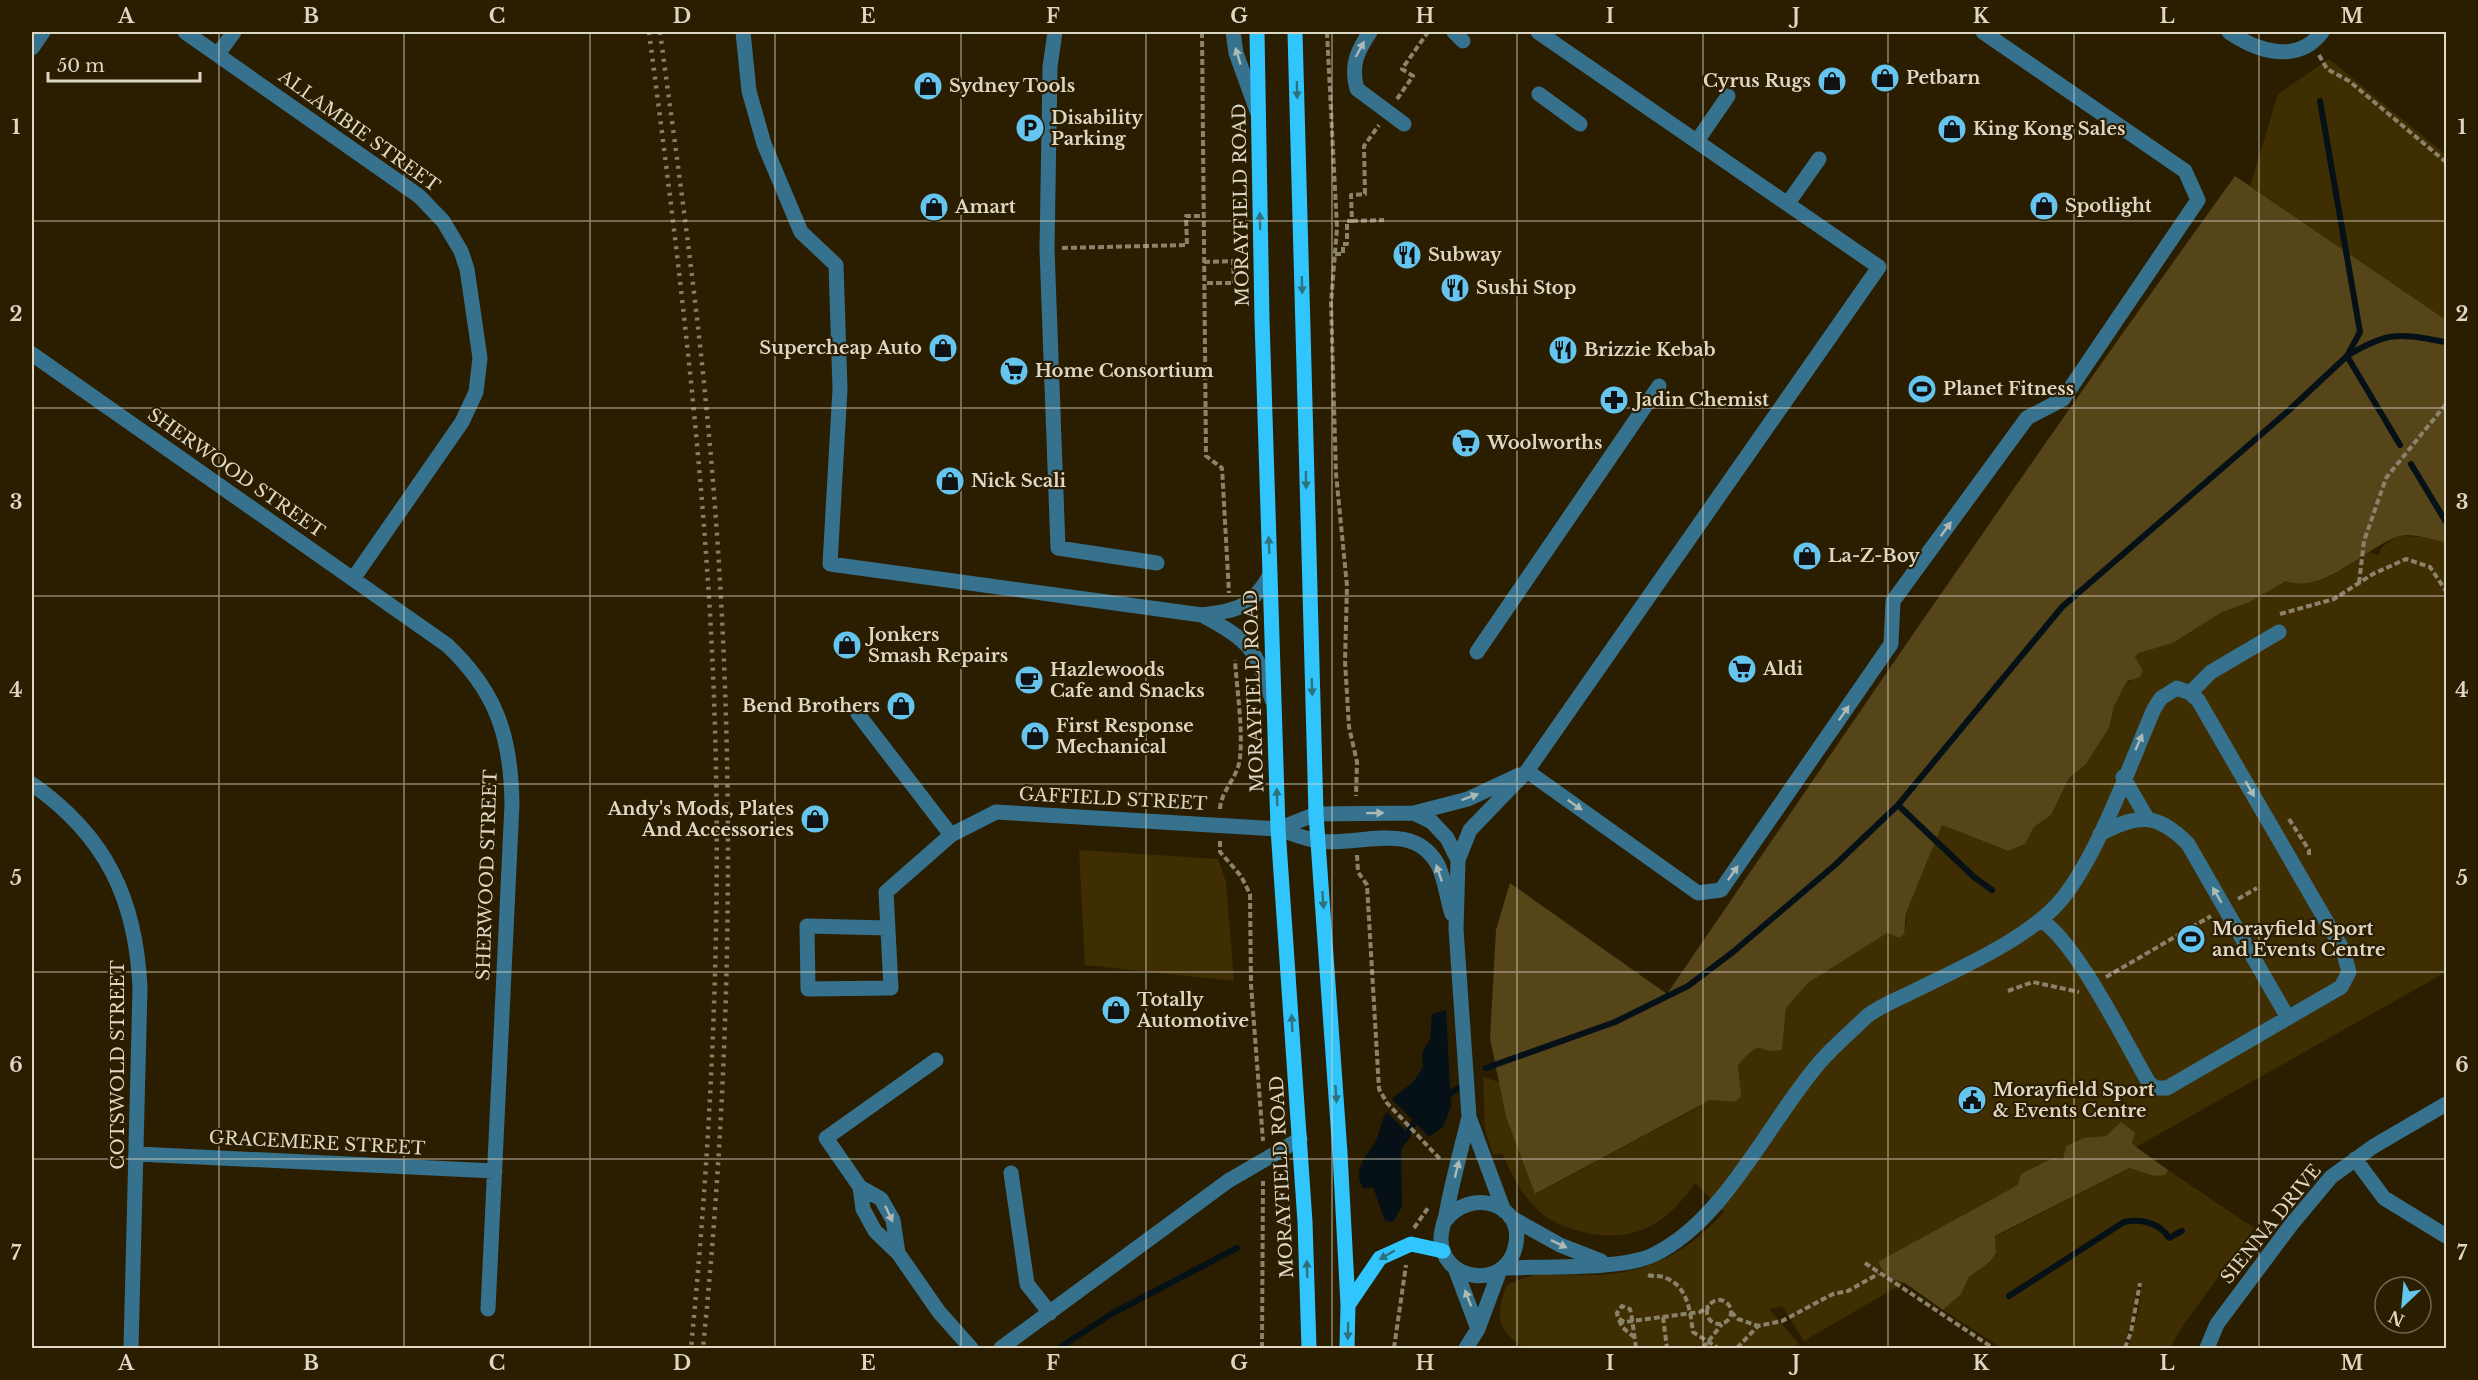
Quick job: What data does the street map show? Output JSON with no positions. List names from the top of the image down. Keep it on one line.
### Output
{"streets":{"main road":["MORAYFIELD ROAD"],"street":["ALLAMBIE STREET","SHERWOOD STREET","GAFFIELD STREET","COTSWOLD STREET","GRACEMERE STREET","SIENNA DRIVE"]},"crossings":[["ALLAMBIE STREET","SHERWOOD STREET"],["MORAYFIELD ROAD","GAFFIELD STREET"],["SHERWOOD STREET","GRACEMERE STREET"],["COTSWOLD STREET","GRACEMERE STREET"]],"places":{"shop":["Petbarn","Cyrus Rugs","Sydney Tools","King Kong Sales","Spotlight","Amart","Supercheap Auto","Nick Scali","La-Z-Boy","Jonkers Smash Repairs","Bend Brothers","First Response Mechanical","Andy's Mods, Plates And Accessories","Totally Automotive"],"parking":["Disability Parking"],"restaurant":["Subway","Sushi Stop","Brizzie Kebab"],"supermarket":["Home Consortium","Woolworths","Aldi"],"sports":["Planet Fitness","Morayfield Sport and Events Centre"],"pharmacy":["Jadin Chemist"],"cafe":["Hazlewoods Cafe and Snacks"],"public building":["Morayfield Sport & Events Centre"]},"scale_bar":"50 m","north":"bottom left","grid":{"columns":["A","B","C","D","E","F","G","H","I","J","K","L","M"],"rows":["1","2","3","4","5","6","7"]}}
